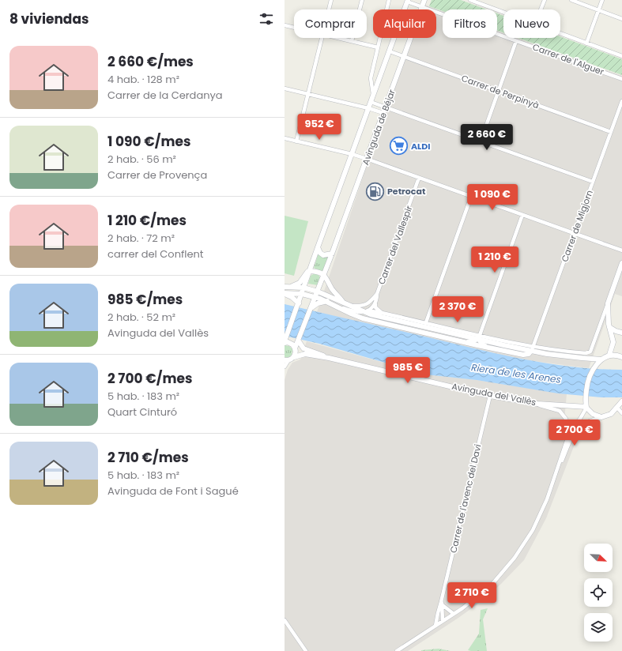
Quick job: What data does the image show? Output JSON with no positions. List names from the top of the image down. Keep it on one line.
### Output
{"streets":{"main road":["Avinguda de Béjar","Avinguda del Vallès"],"street":["Carrer de l'Alguer","Carrer de Perpinyà","Carrer de Migjorn","Carrer del Vallespir","Carrer de l'avenc del Davi"]},"crossings":[["Carrer de l'Alguer","Avinguda de Béjar"],["Carrer de Perpinyà","Avinguda de Béjar"],["Carrer de Perpinyà","Carrer de Migjorn"],["Avinguda del Vallès","Carrer de l'avenc del Davi"]],"water":["Riera de les Arenes"],"places":{"supermarket":["ALDI"],"fuel station":["Petrocat"]},"north":"bottom right","page":{"heading":"8 viviendas","chip":["Comprar","Alquilar","Filtros","Nuevo"],"list":[{"name":"2 660 €/mes","note":"4 hab. · 128 m² · Carrer de la Cerdanya"},{"name":"1 090 €/mes","note":"2 hab. · 56 m² · Carrer de Provença"},{"name":"1 210 €/mes","note":"2 hab. · 72 m² · carrer del Conflent"},{"name":"985 €/mes","note":"2 hab. · 52 m² · Avinguda del Vallès"},{"name":"2 700 €/mes","note":"5 hab. · 183 m² · Quart Cinturó"},{"name":"2 710 €/mes","note":"5 hab. · 183 m² · Avinguda de Font i Sagué"}],"price":["952 €","2 660 €","1 090 €","1 210 €","2 370 €","985 €","2 700 €","2 710 €"]}}
